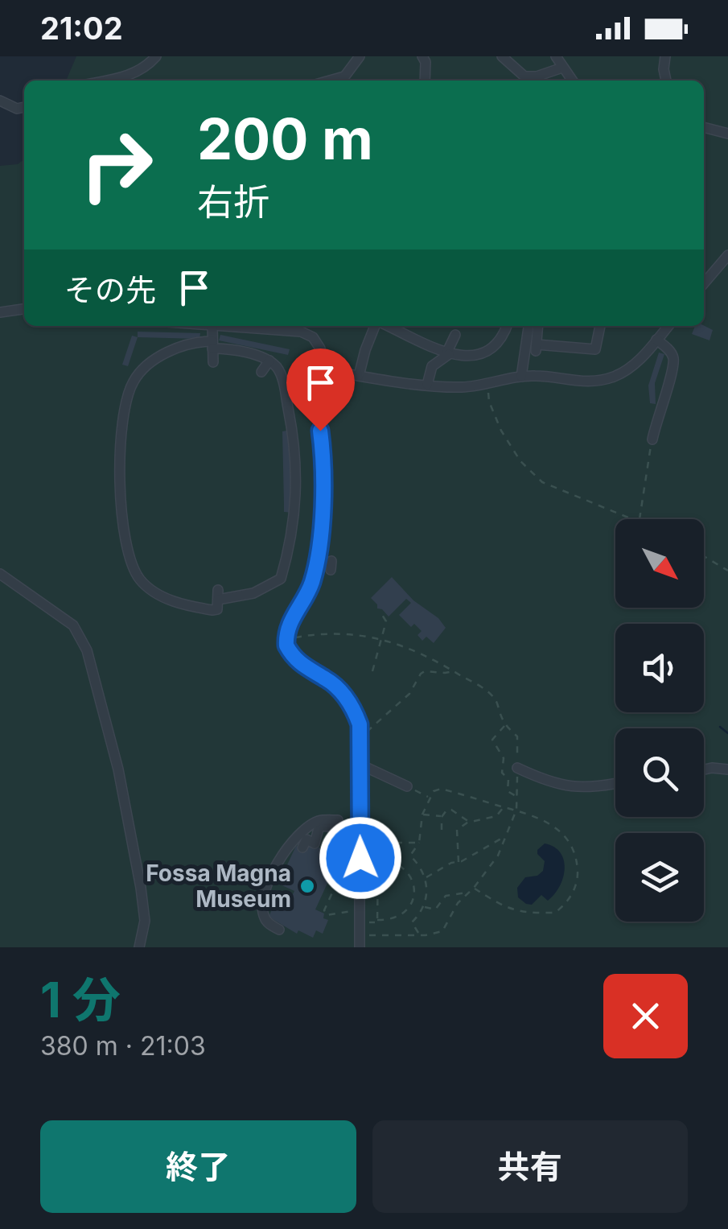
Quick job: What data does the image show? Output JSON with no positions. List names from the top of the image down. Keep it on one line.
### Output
{"places":["Fossa Magna Museum"],"north":"bottom right","page":{"status":"21:02","turn":["200 m","右折"],"then":"その先","heading":["1 分","380 m · 21:03"],"buttons":["終了","共有"]}}
